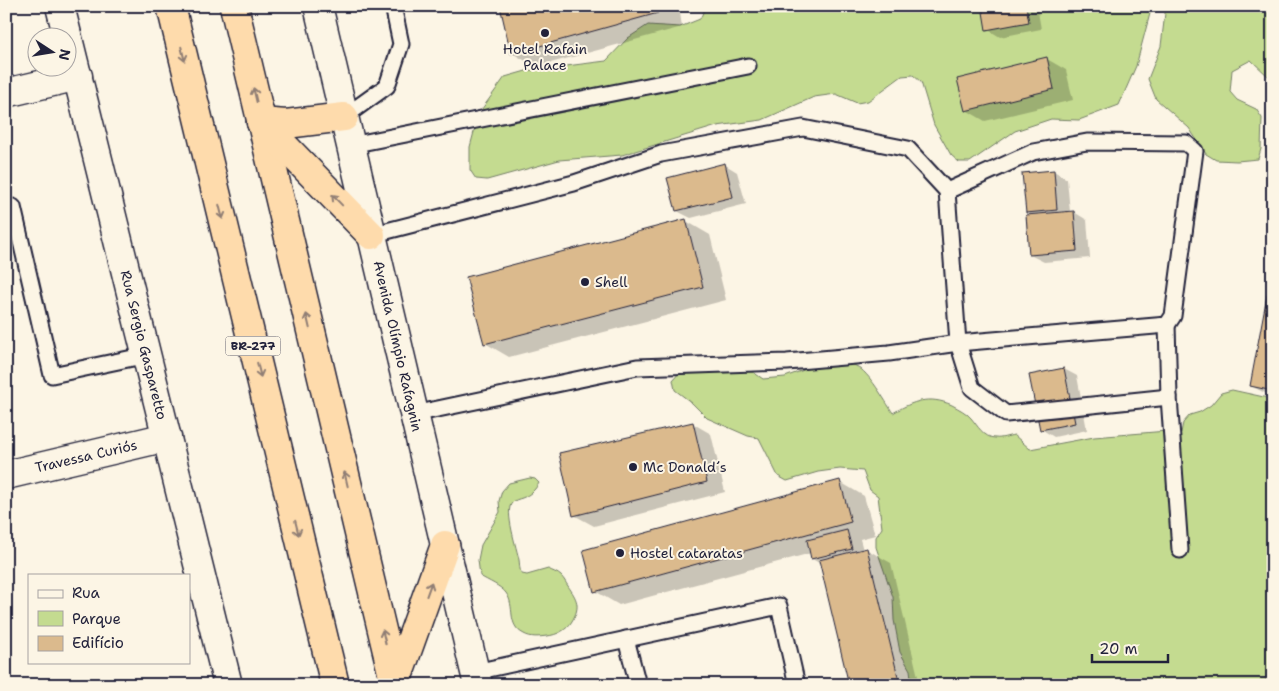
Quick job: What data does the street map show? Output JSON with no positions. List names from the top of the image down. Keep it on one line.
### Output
{"streets":{"highway":["BR-277"],"street":["Rua Sergio Gasparetto","Avenida Olímpio Rafagnin","Travessa Curiós"]},"crossings":[["Rua Sergio Gasparetto","Travessa Curiós"]],"places":["Hotel Rafain Palace","Shell","Mc Donald´s","Hostel cataratas"],"legend":["Rua","Parque","Edifício"],"scale_bar":"20 m","north":"right"}
